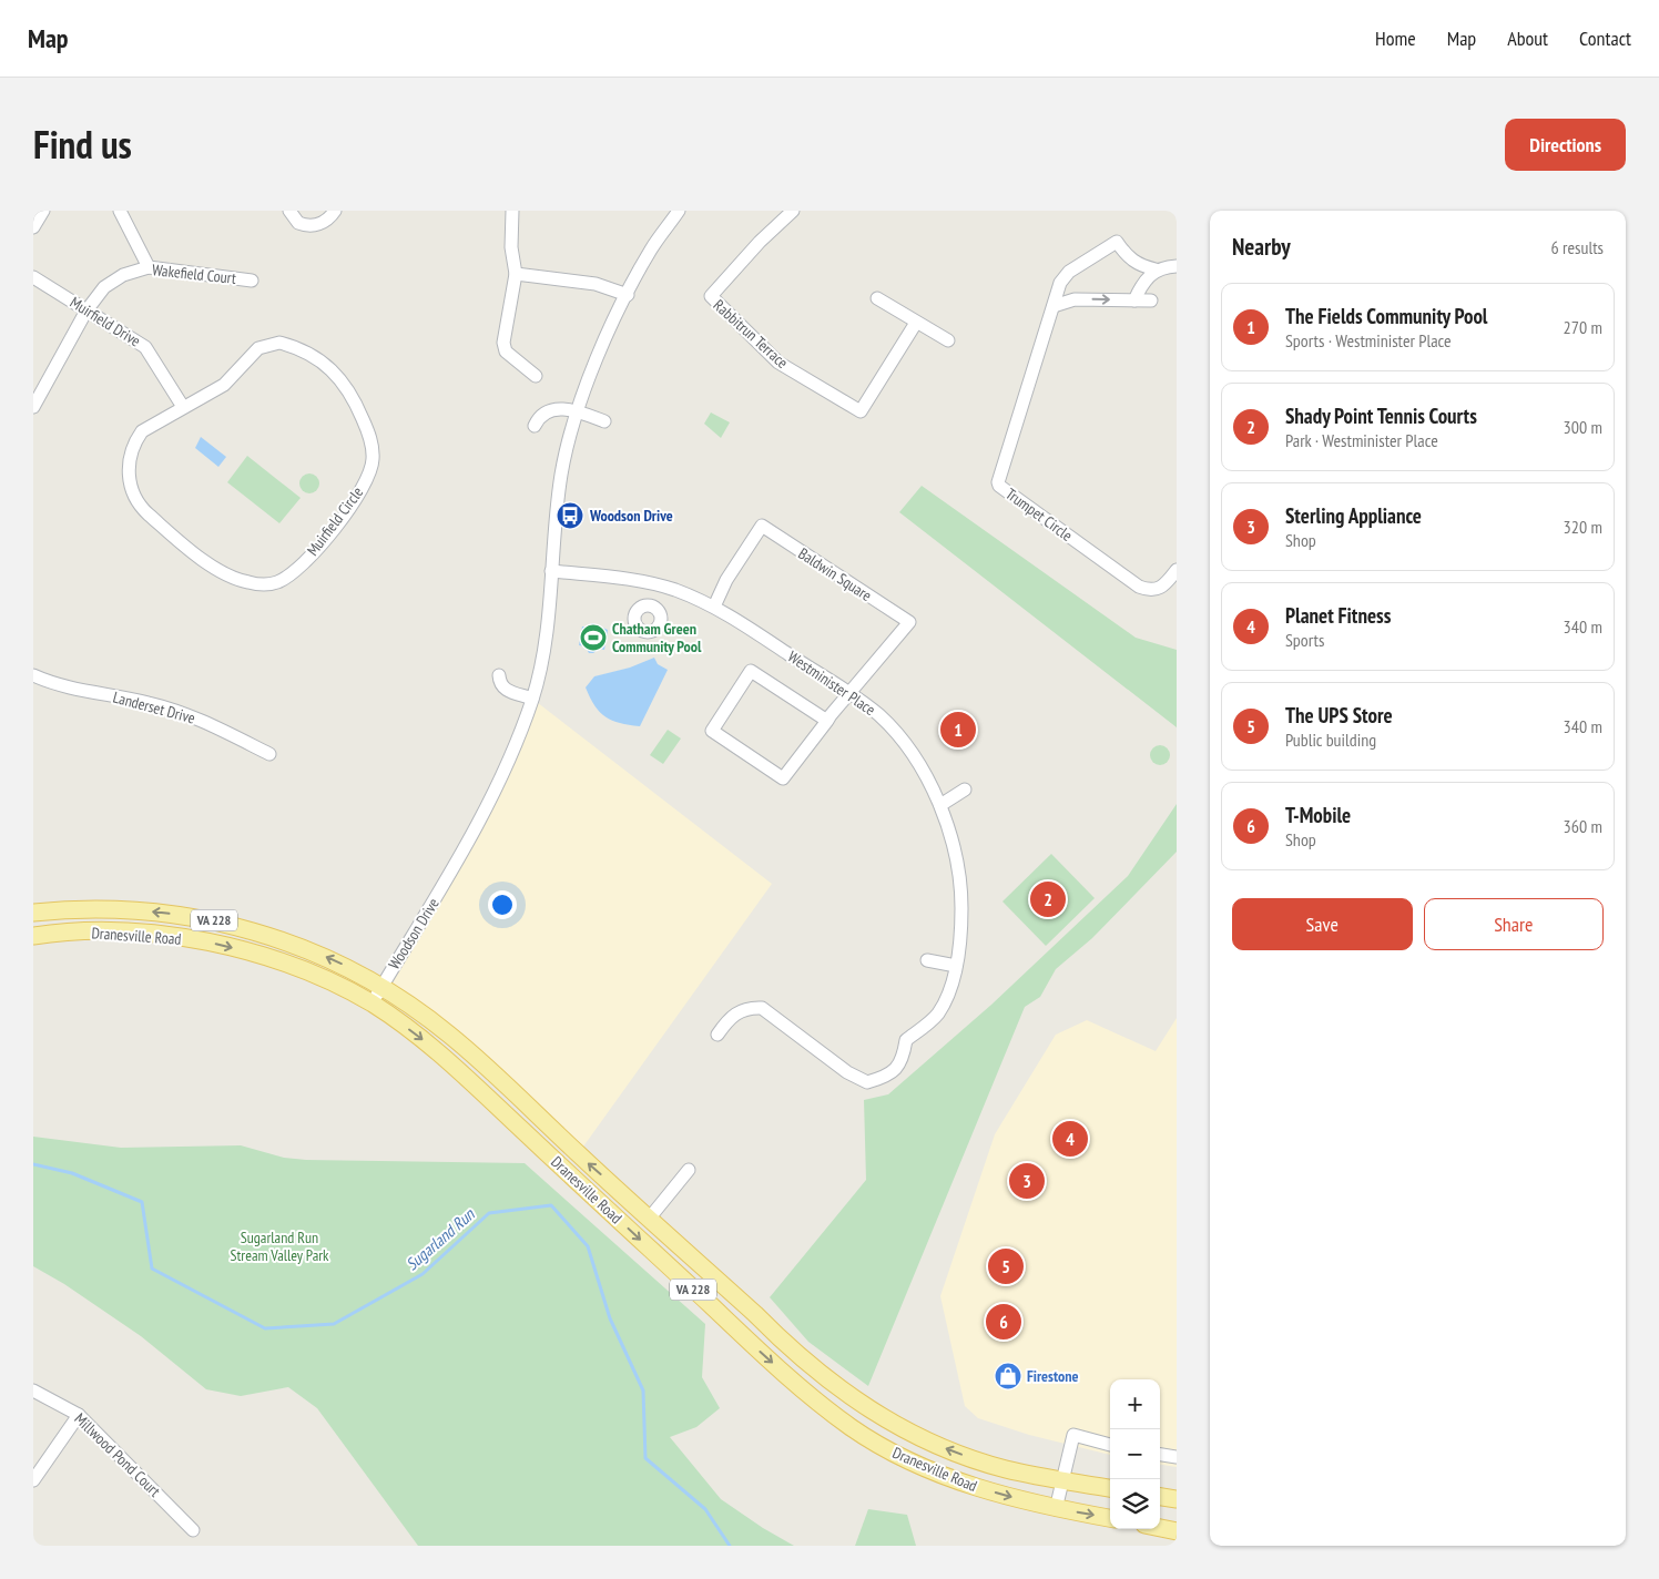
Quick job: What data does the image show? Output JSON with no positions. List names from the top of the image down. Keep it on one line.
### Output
{"streets":{"main road":["VA 228","Dranesville Road"],"street":["Wakefield Court","Muirfield Drive","Rabbitrun Terrace","Trumpet Circle","Muirfield Circle","Baldwin Square","Westminister Place","Landerset Drive","Woodson Drive","Millwood Pond Court"]},"crossings":[["Wakefield Court","Muirfield Drive"],["Muirfield Drive","Muirfield Circle"],["Baldwin Square","Westminister Place"],["Westminister Place","Woodson Drive"],["Woodson Drive","Dranesville Road"]],"water":["Sugarland Run"],"parks":["Sugarland Run Stream Valley Park"],"places":{"bus stop":["Woodson Drive"],"sports":["Chatham Green Community Pool"],"shop":["Firestone"]},"page":{"header":"Map","nav":["Home","Map","About","Contact"],"title":"Find us","buttons":["Directions",["Save","Share"]],"heading":["Nearby","6 results"],"list":[{"mark":"1","name":"The Fields Community Pool","note":"Sports · Westminister Place","value":"270 m"},{"mark":"2","name":"Shady Point Tennis Courts","note":"Park · Westminister Place","value":"300 m"},{"mark":"3","name":"Sterling Appliance","note":"Shop","value":"320 m"},{"mark":"4","name":"Planet Fitness","note":"Sports","value":"340 m"},{"mark":"5","name":"The UPS Store","note":"Public building","value":"340 m"},{"mark":"6","name":"T-Mobile","note":"Shop","value":"360 m"}],"pins":["1","2","4","3","5","6"],"map_buttons":["+","−"]}}
